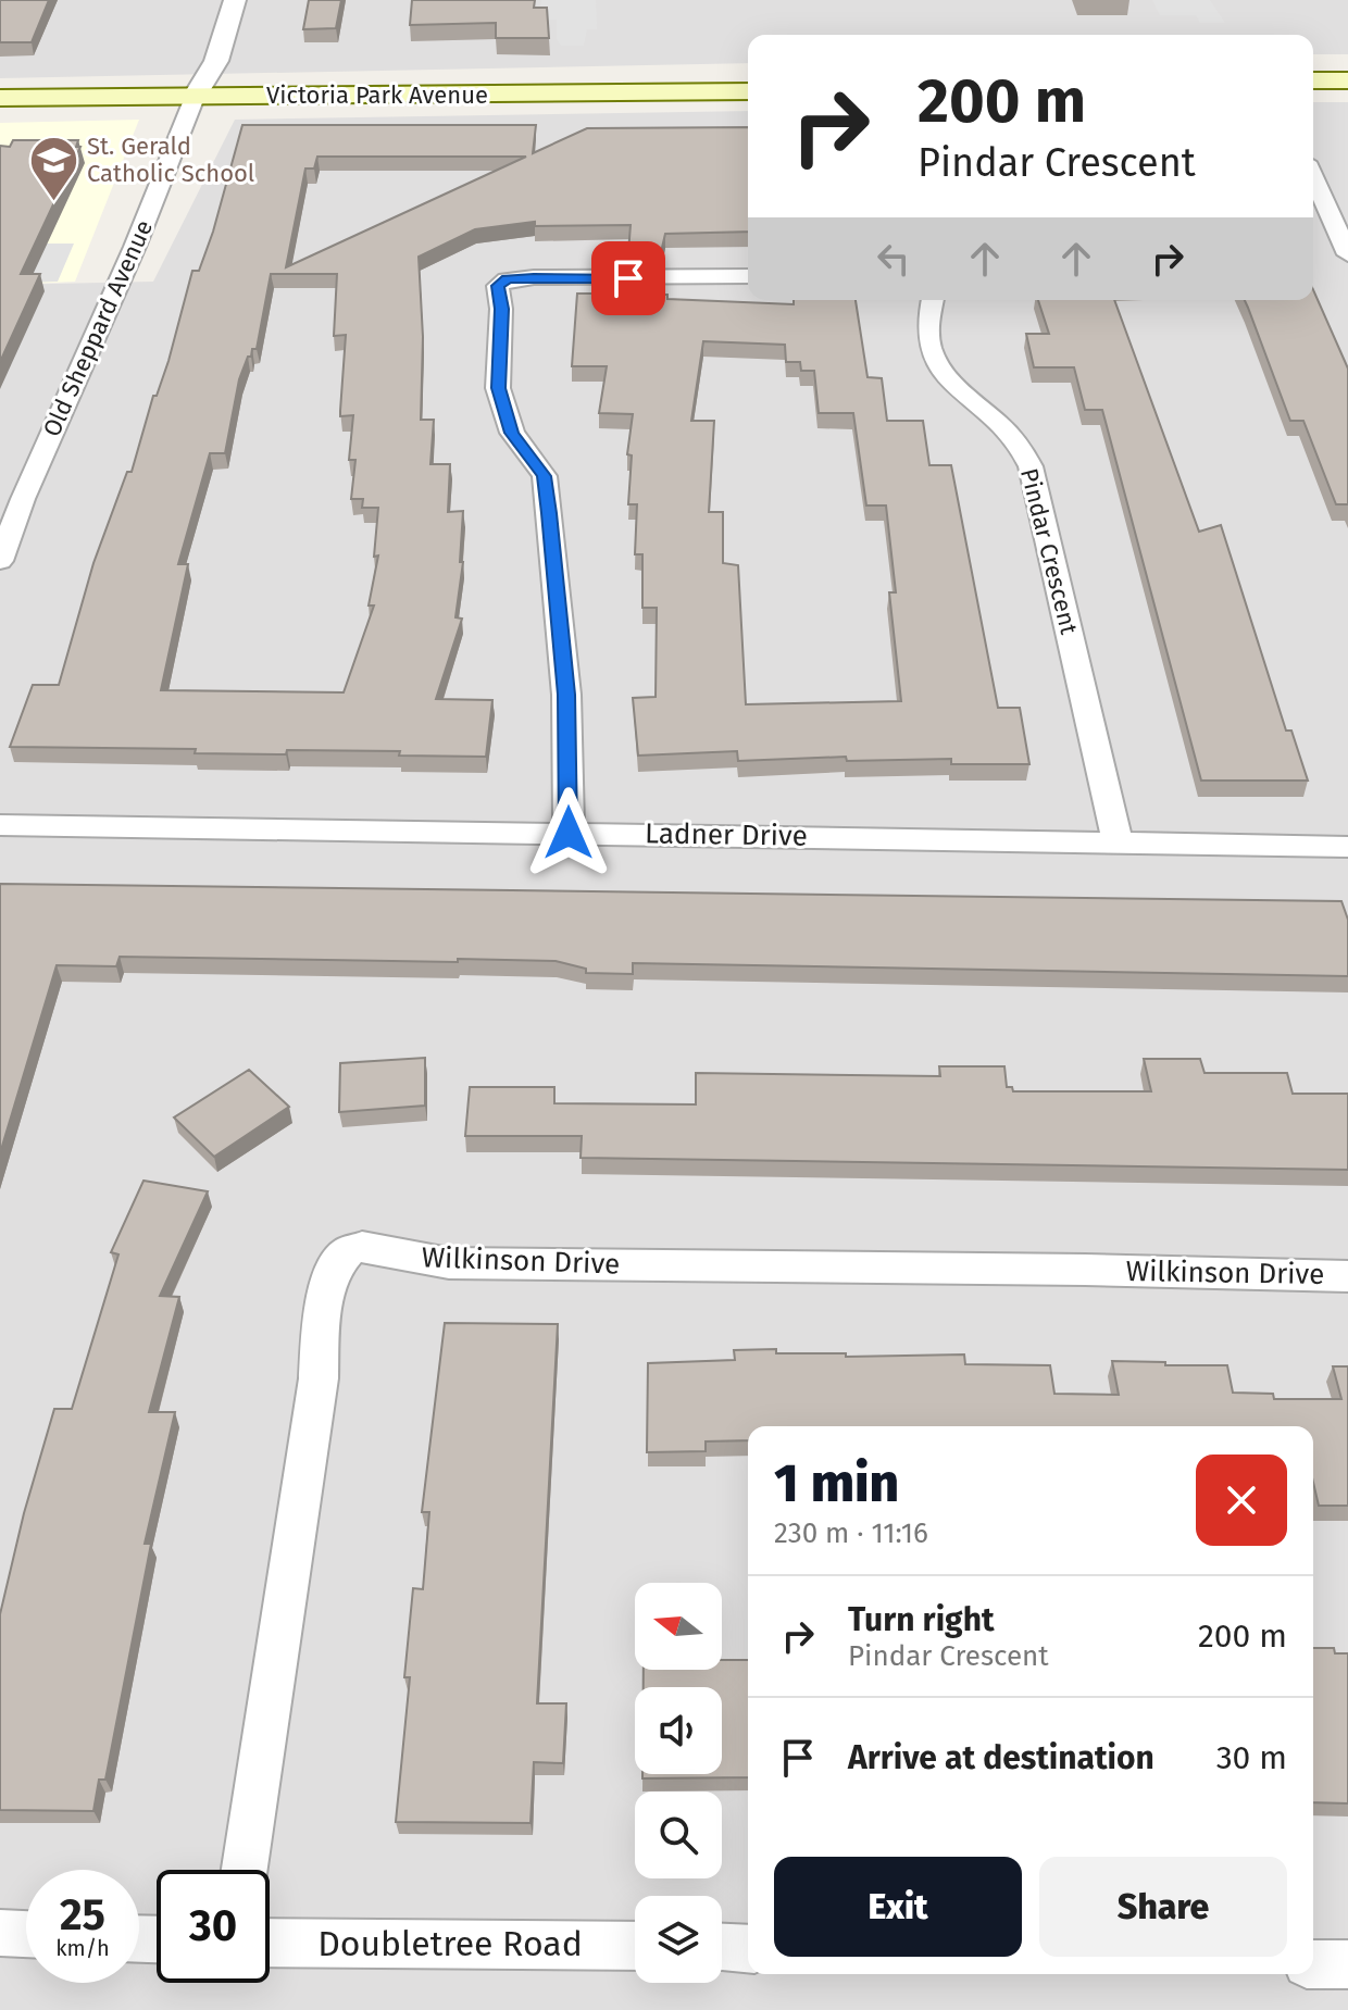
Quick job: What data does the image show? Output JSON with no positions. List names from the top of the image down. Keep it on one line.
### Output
{"streets":{"main road":["Victoria Park Avenue"],"street":["Old Sheppard Avenue","Pindar Crescent","Ladner Drive","Wilkinson Drive","Doubletree Road"]},"crossings":[["Victoria Park Avenue","Old Sheppard Avenue"],["Pindar Crescent","Ladner Drive"]],"places":{"school or university":["St. Gerald Catholic School"]},"north":"left","page":{"turn":["200 m","Pindar Crescent"],"heading":["1 min","230 m · 11:16"],"list":[{"name":"Turn right","note":"Pindar Crescent","value":"200 m"},{"name":"Arrive at destination","value":"30 m"}],"buttons":["Exit","Share"],"speed":"25 km/h","limit":"30"}}
